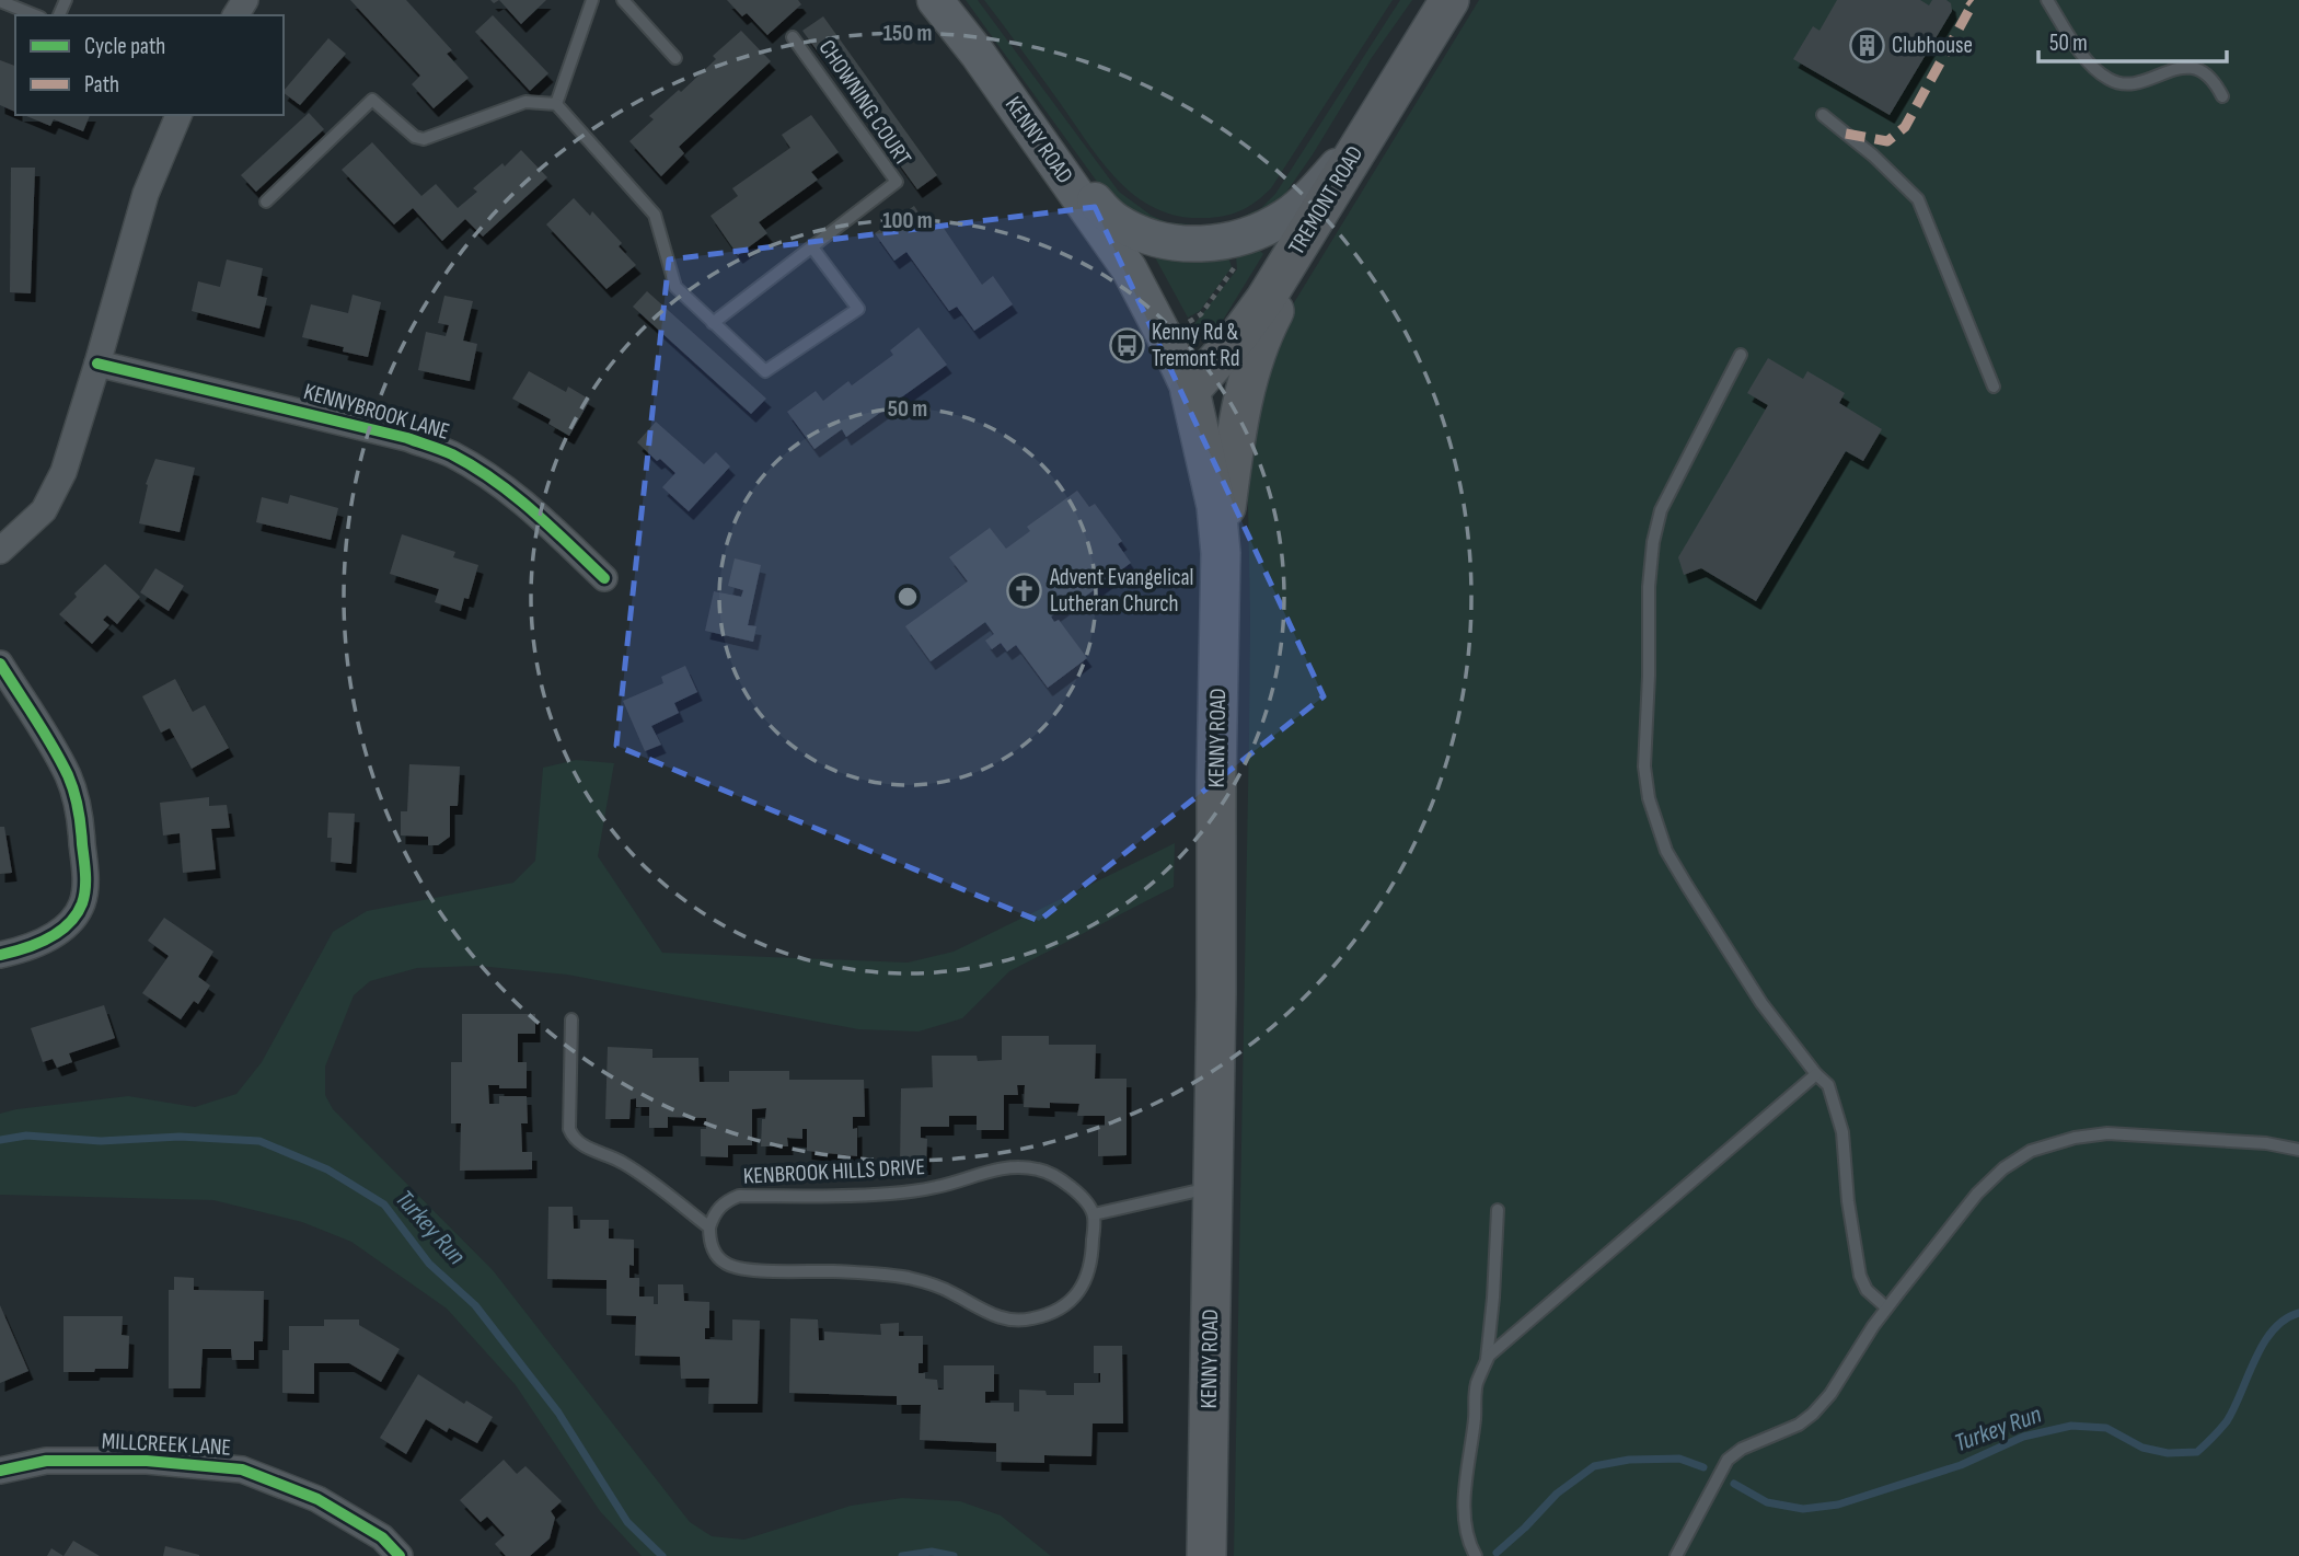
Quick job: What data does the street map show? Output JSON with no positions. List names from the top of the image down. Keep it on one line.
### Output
{"streets":{"main road":["KENNY ROAD","TREMONT ROAD"],"street":["KENNYBROOK LANE","MILLCREEK LANE"],"lane":["CHOWNING COURT","KENBROOK HILLS DRIVE"]},"crossings":[["KENNY ROAD","TREMONT ROAD"]],"water":["Turkey Run"],"places":{"building":["Clubhouse"],"bus stop":["Kenny Rd & Tremont Rd"],"church":["Advent Evangelical Lutheran Church"]},"legend":["Cycle path","Path"],"scale_bar":"50 m","rings":["150 m","100 m","50 m"]}
